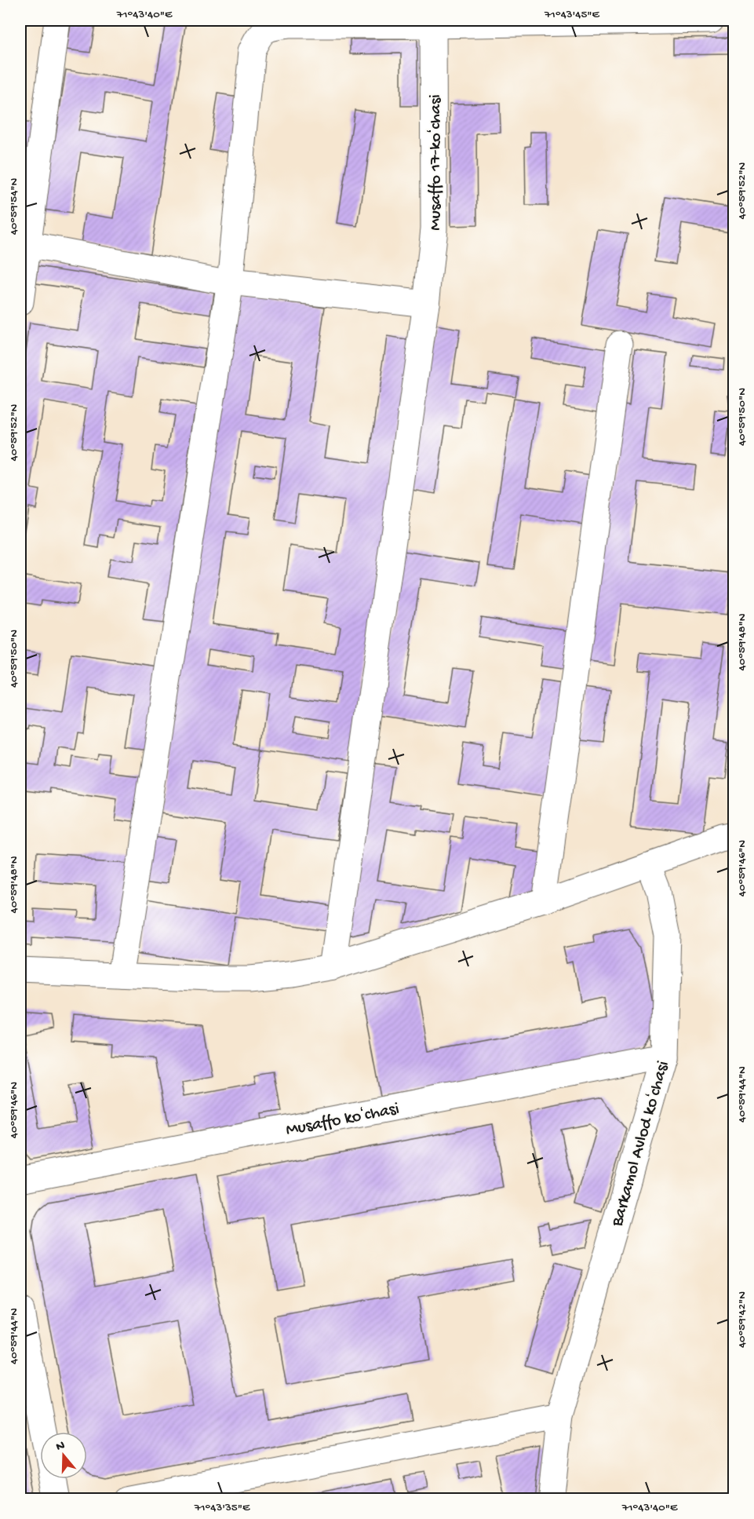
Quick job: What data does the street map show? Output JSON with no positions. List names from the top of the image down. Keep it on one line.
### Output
{"streets":{"street":["Musaffo 17-koʻchasi","Musaffo koʻchasi","Barkamol Avlod koʻchasi"]},"crossings":[["Musaffo koʻchasi","Barkamol Avlod koʻchasi"]],"north":"top","coordinates":["71°43'40\"E","71°43'45\"E","40°59'52\"N","40°59'54\"N","40°59'50\"N","40°59'48\"N","40°59'46\"N","40°59'44\"N","40°59'42\"N","71°43'35\"E"]}
